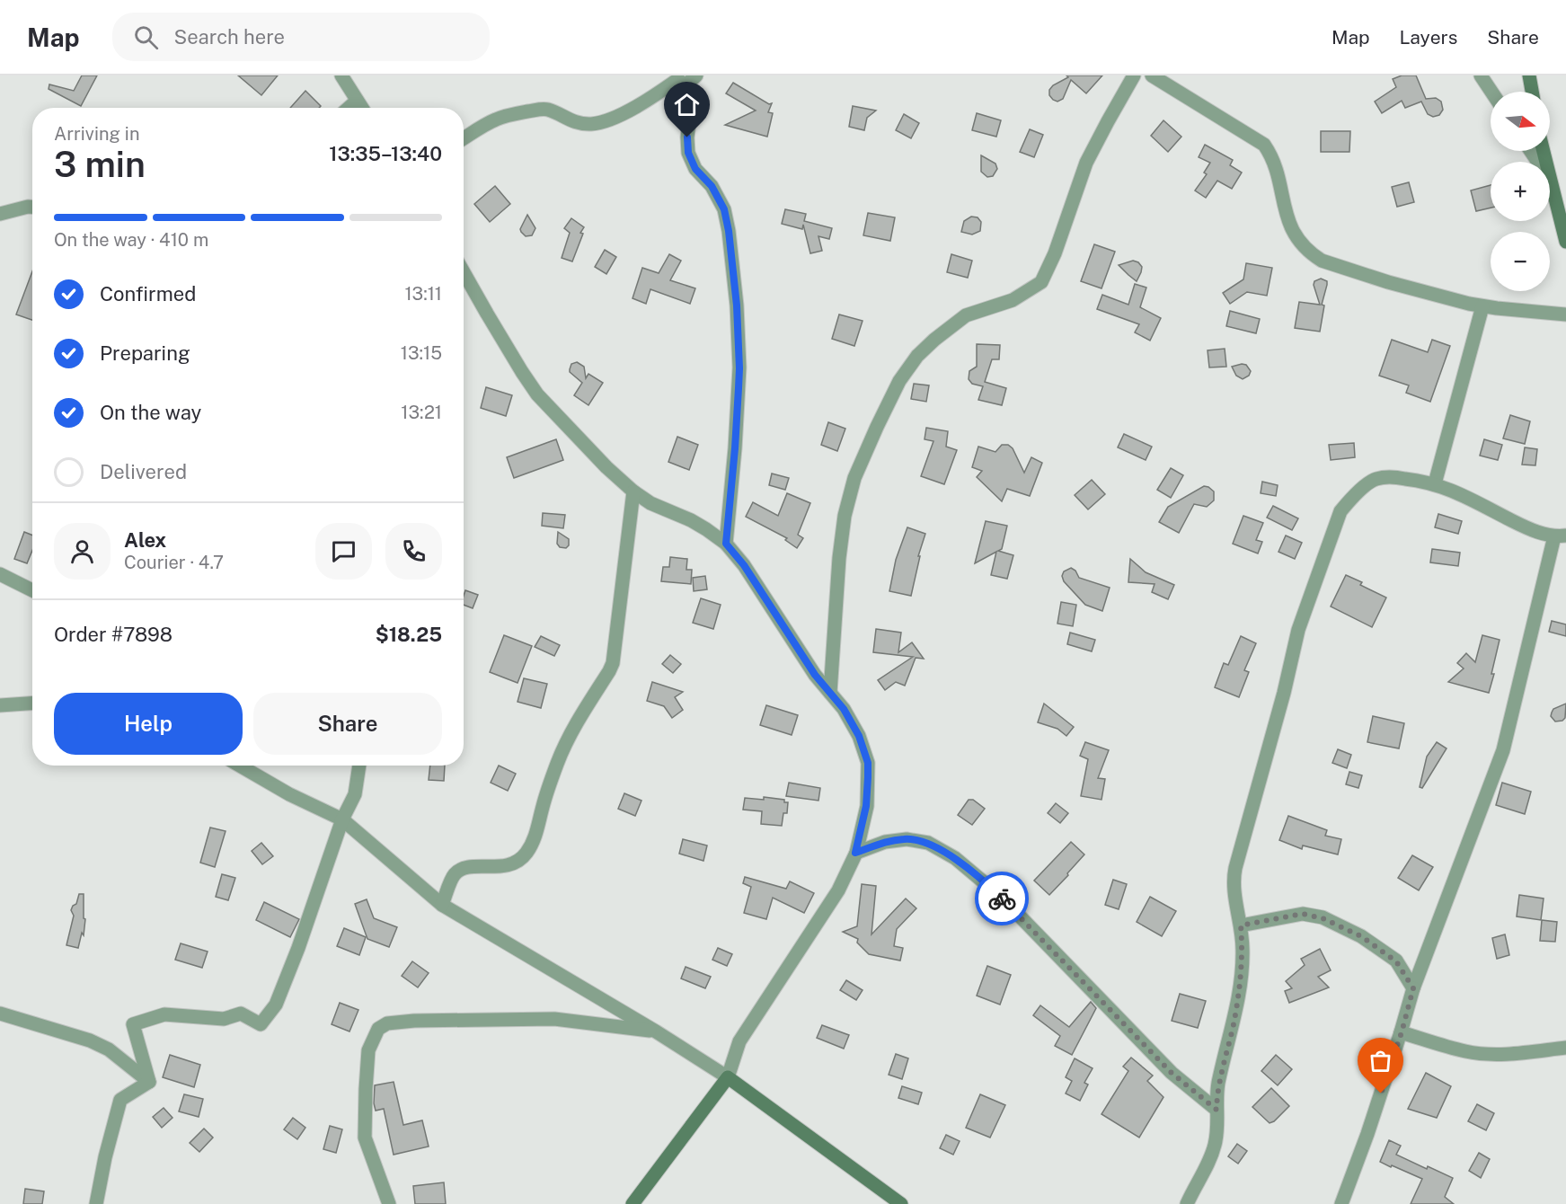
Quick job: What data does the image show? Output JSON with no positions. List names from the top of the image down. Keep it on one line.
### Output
{"north":"right","page":{"header":"Map","search":"Search here","nav":["Map","Layers","Share"],"map_buttons":["+","−"],"heading":["3 min","Arriving in","13:35–13:40"],"panel":["Alex","Courier · 4.7","Order #7898","$18.25"],"bar":"On the way · 410 m","list":[["Confirmed","13:11"],["Preparing","13:15"],["On the way","13:21"],"Delivered"],"buttons":["Help","Share"]}}
